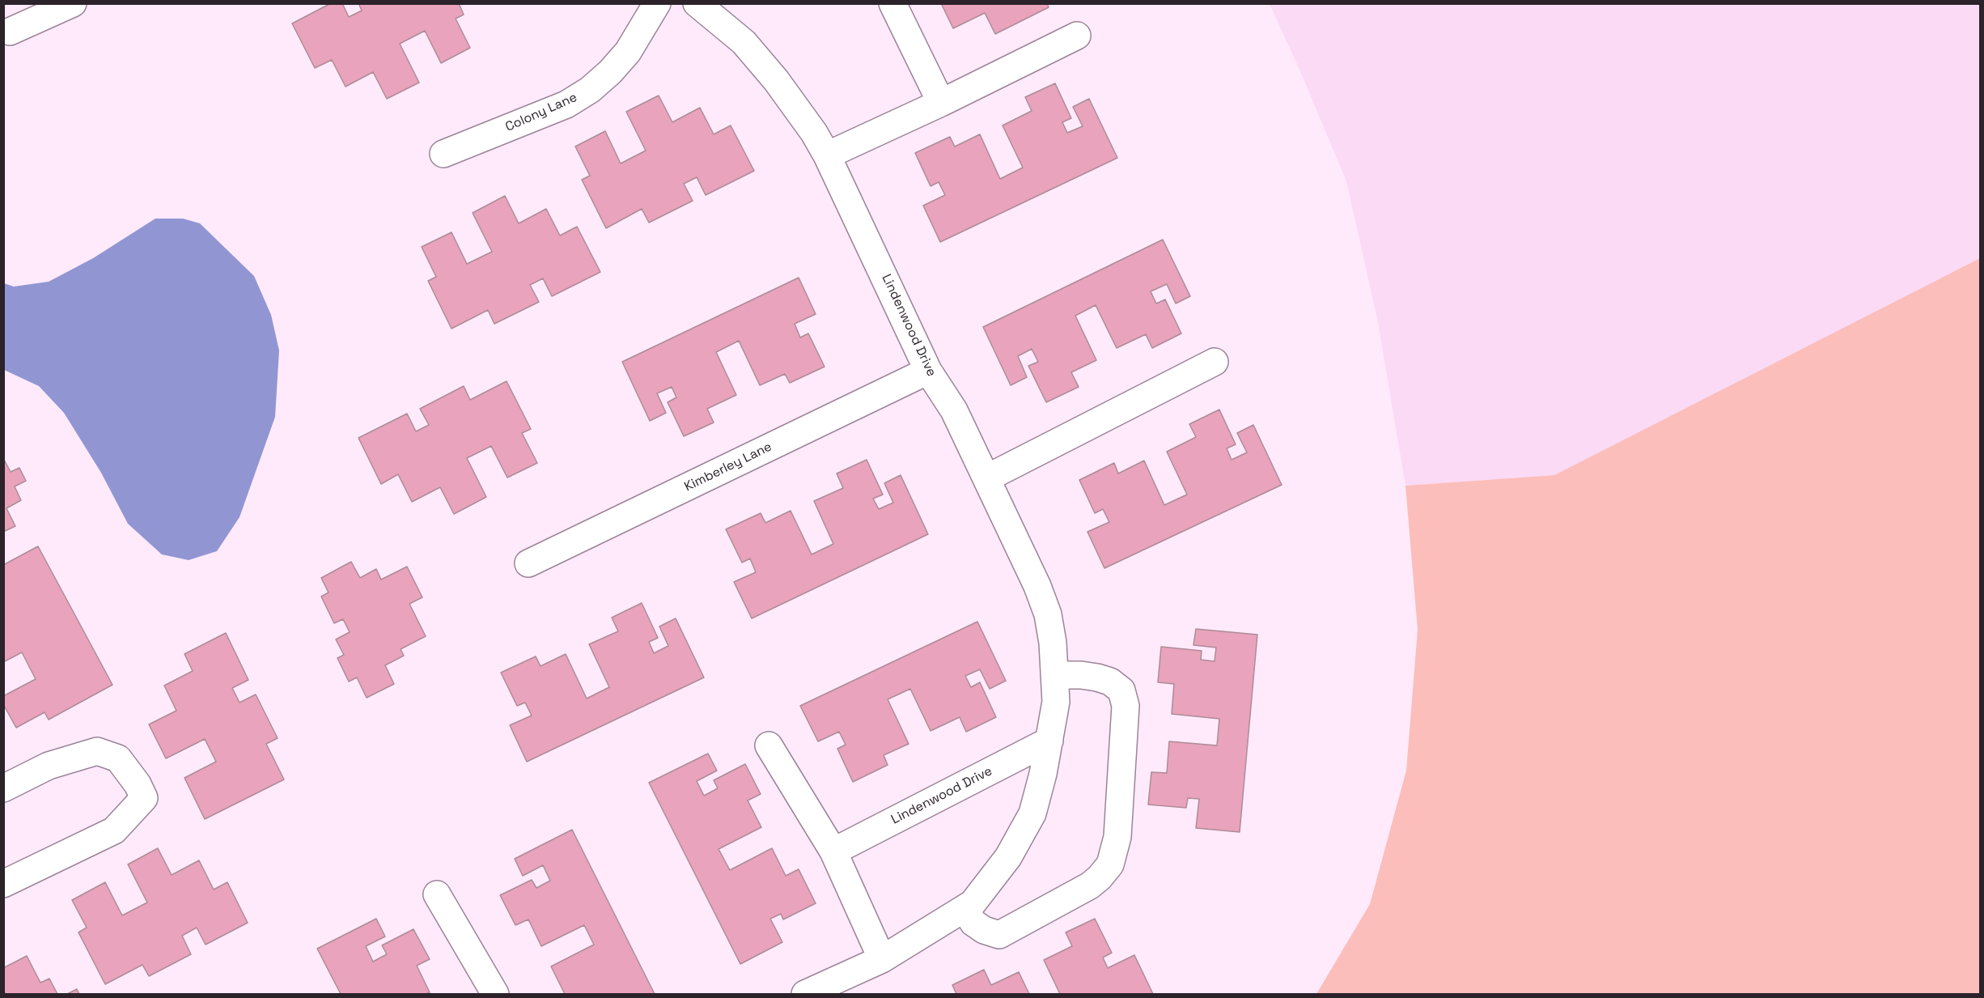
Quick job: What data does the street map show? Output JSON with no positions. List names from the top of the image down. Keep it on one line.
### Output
{"streets":{"street":["Colony Lane","Lindenwood Drive","Kimberley Lane"]},"crossings":[["Lindenwood Drive","Kimberley Lane"]]}
